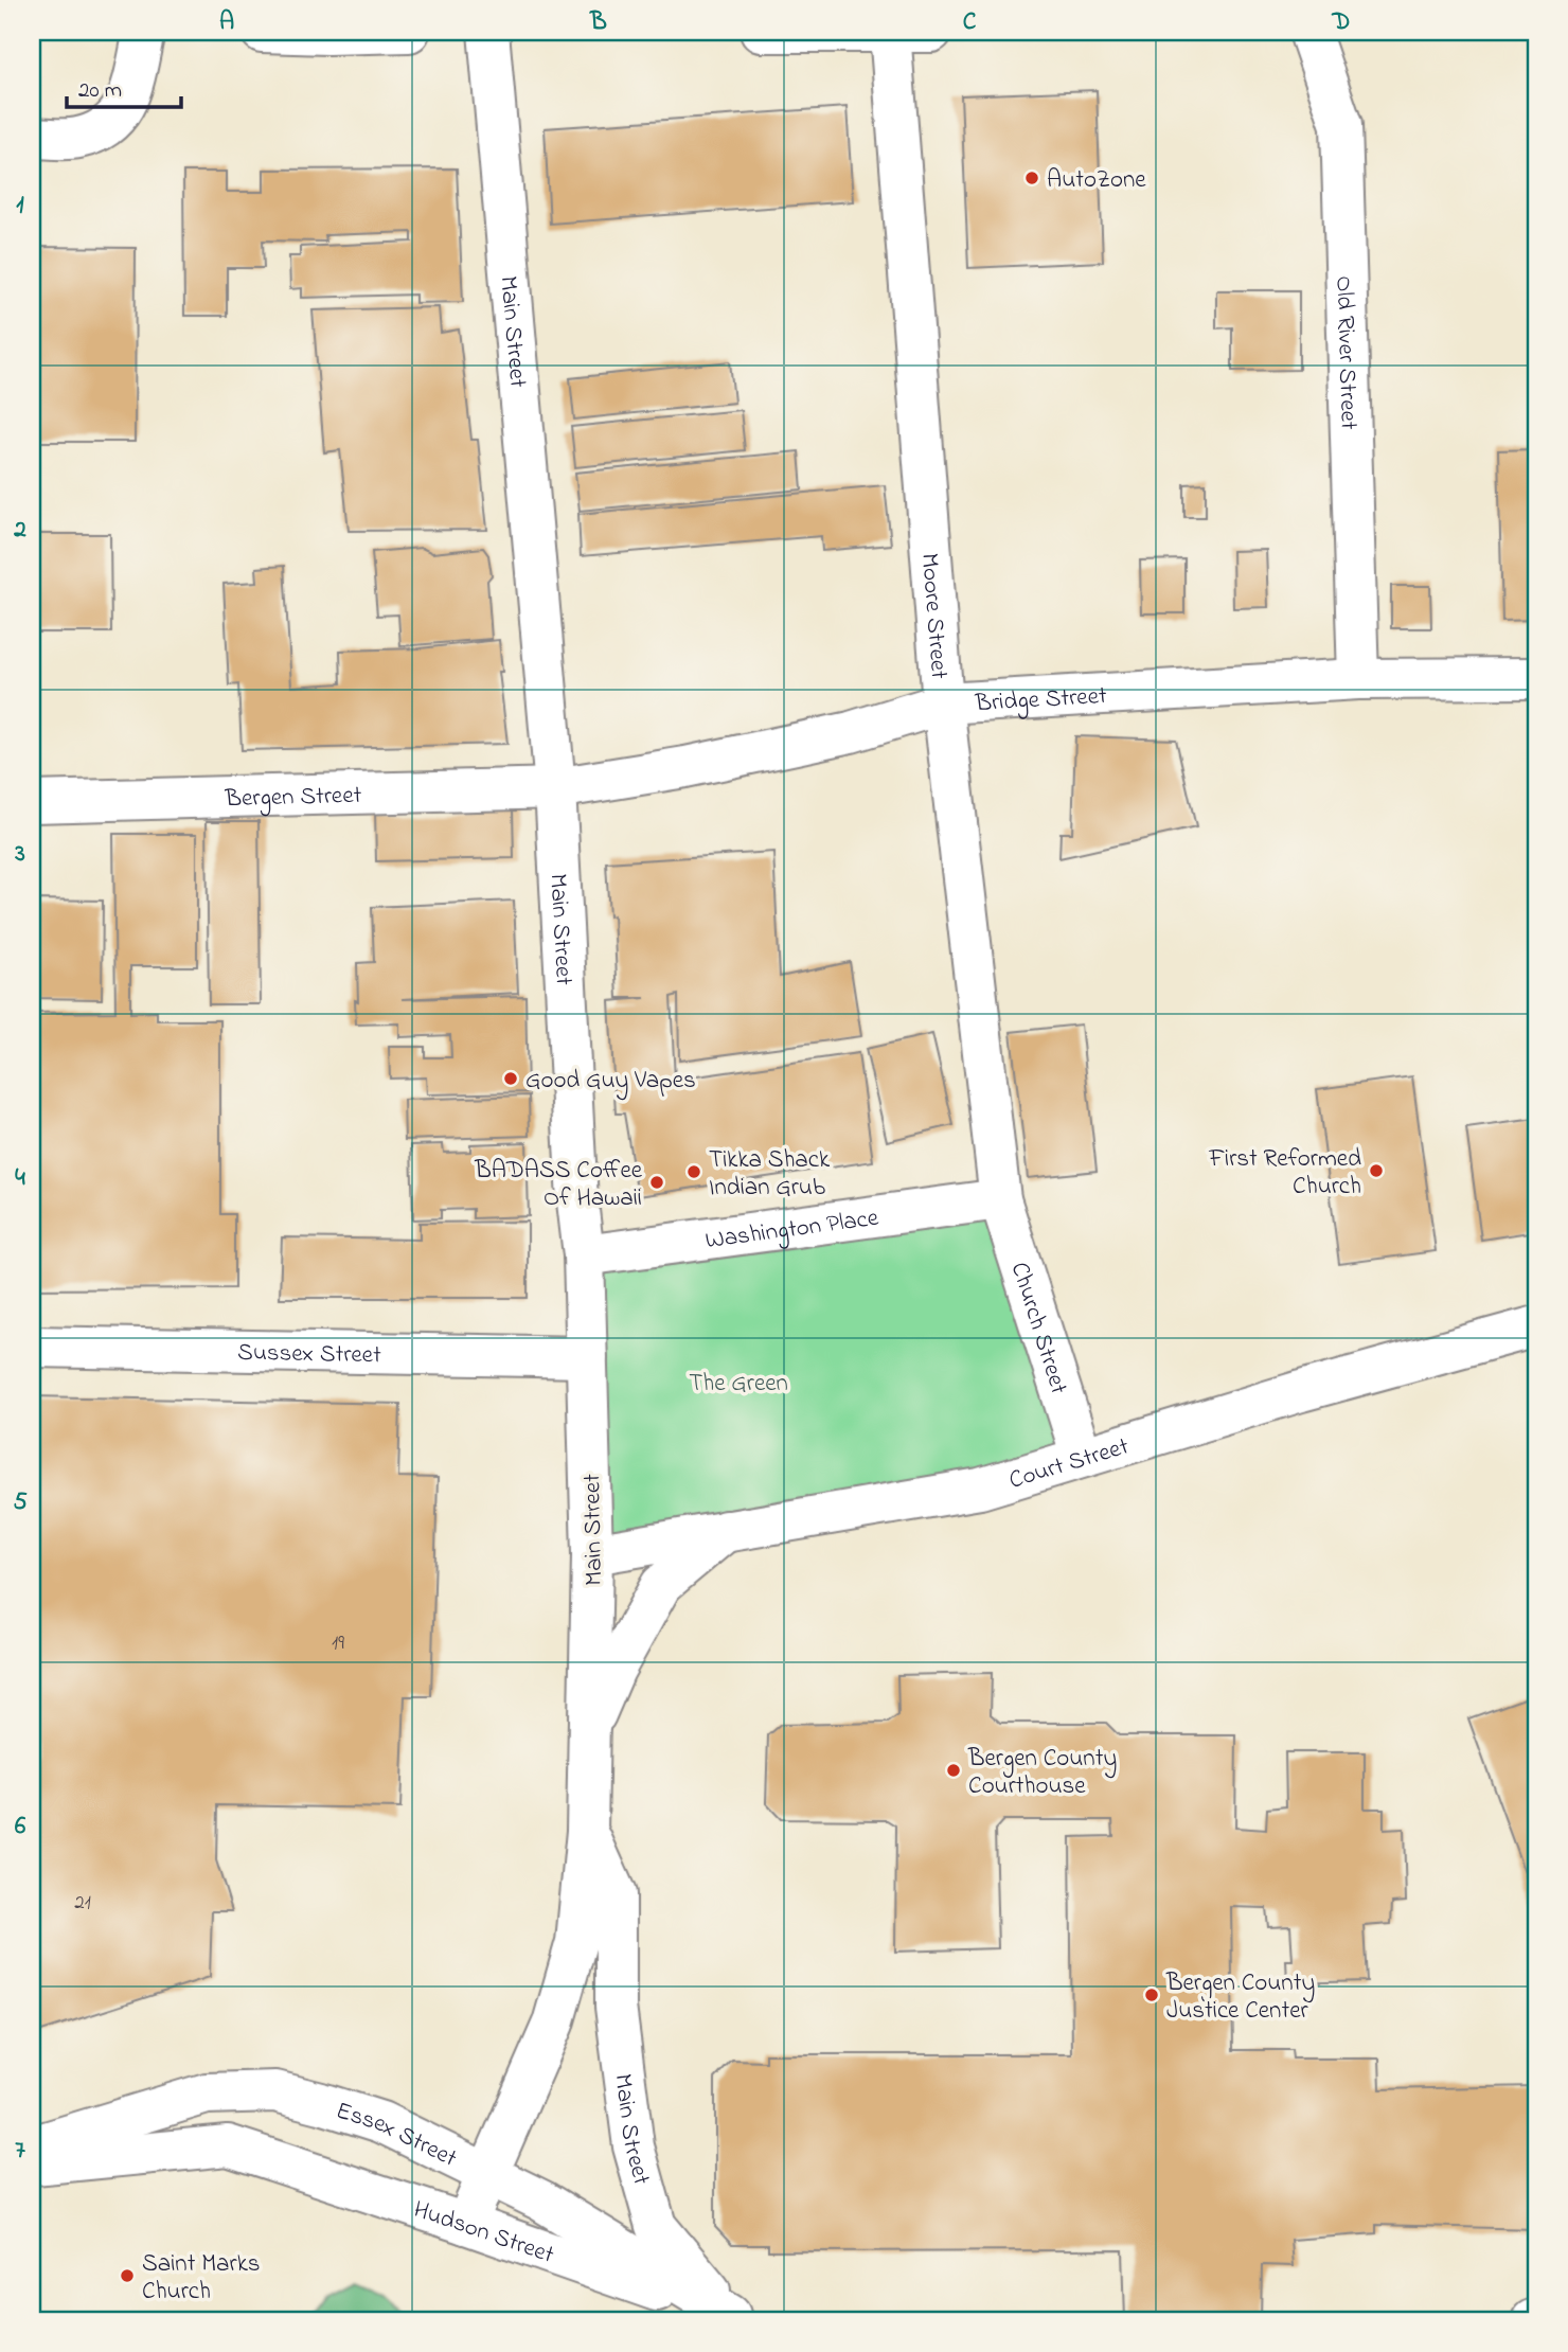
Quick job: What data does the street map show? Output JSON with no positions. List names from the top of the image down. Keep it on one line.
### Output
{"streets":{"street":["Main Street","Old River Street","Moore Street","Bridge Street","Bergen Street","Washington Place","Church Street","Sussex Street","Court Street","Essex Street","Hudson Street"]},"crossings":[["Main Street","Bridge Street"],["Main Street","Bergen Street"],["Main Street","Washington Place"],["Main Street","Sussex Street"],["Main Street","Court Street"],["Main Street","Essex Street"],["Main Street","Hudson Street"],["Old River Street","Bridge Street"],["Moore Street","Bridge Street"],["Moore Street","Washington Place"],["Moore Street","Church Street"],["Bridge Street","Bergen Street"],["Washington Place","Church Street"],["Church Street","Court Street"],["Essex Street","Hudson Street"]],"parks":["The Green"],"places":["AutoZone","Good Guy Vapes","First Reformed Church","Tikka Shack Indian Grub","BADASS Coffee Of Hawaii","Bergen County Courthouse","Bergen County Justice Center","Saint Marks Church"],"house_numbers":["19","21"],"scale_bar":"20 m","grid":{"columns":["A","B","C","D"],"rows":["1","2","3","4","5","6","7"]}}
